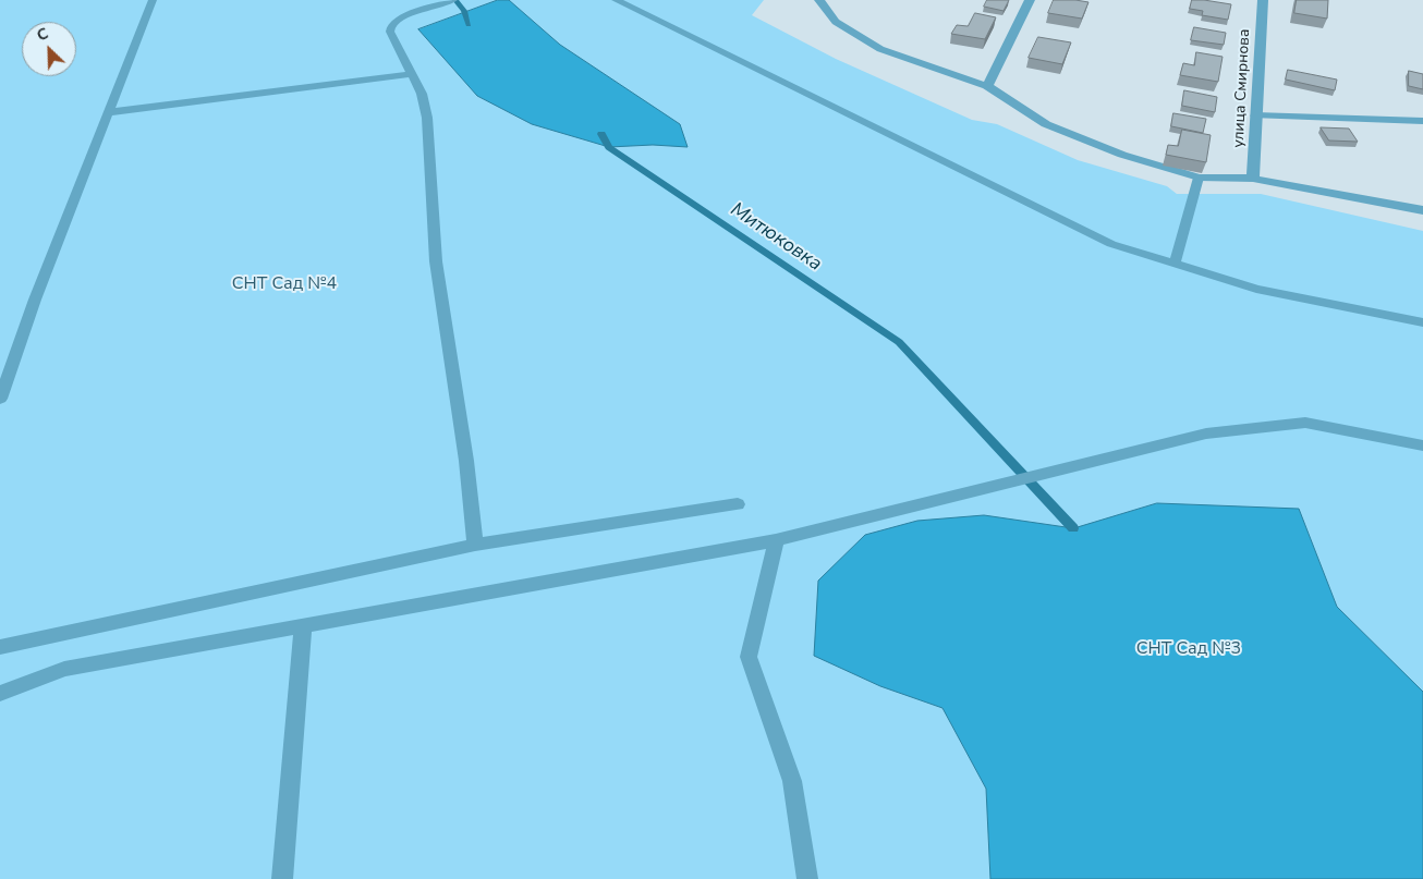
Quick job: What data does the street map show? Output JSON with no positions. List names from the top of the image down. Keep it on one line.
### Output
{"streets":{"street":["улица Смирнова"]},"water":["Митюковка"],"parks":["СНТ Сад №4","СНТ Сад №3"],"north":"top left"}
